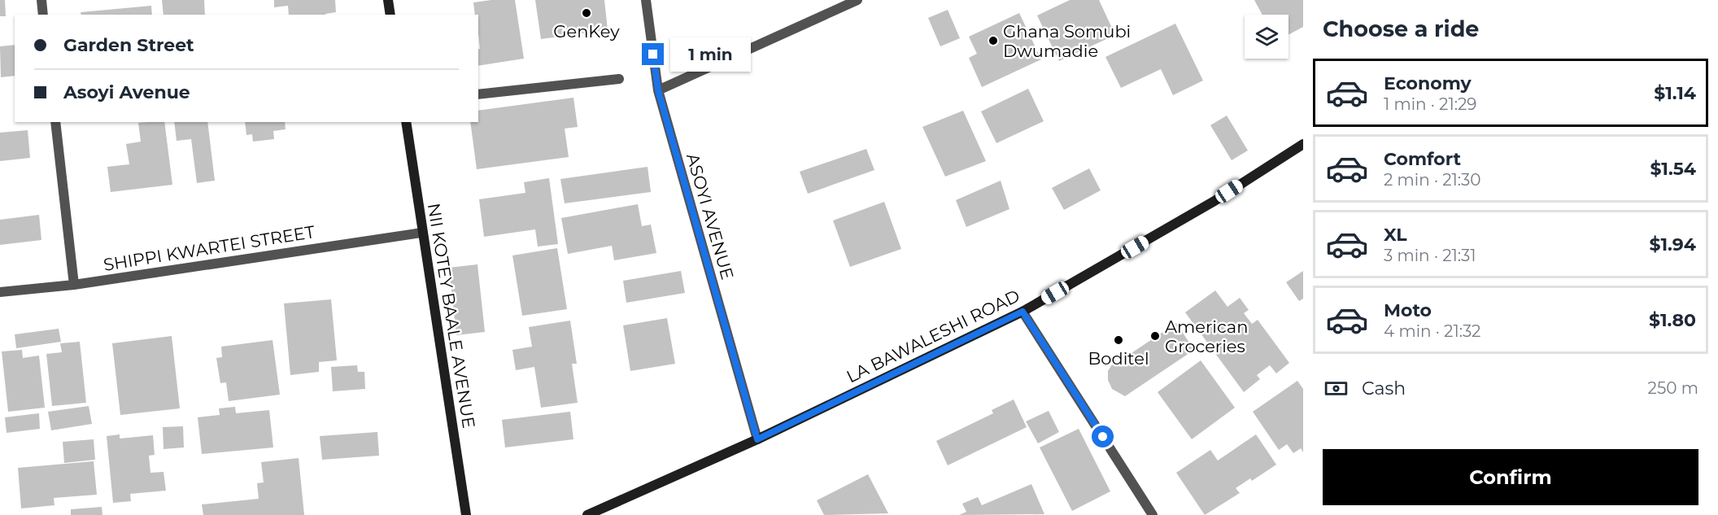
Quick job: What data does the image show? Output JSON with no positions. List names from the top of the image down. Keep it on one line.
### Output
{"streets":{"main road":["NII KOTEY BAALE AVENUE","LA BAWALESHI ROAD"],"street":["ASOYI AVENUE","SHIPPI KWARTEI STREET"]},"crossings":[["ASOYI AVENUE","LA BAWALESHI ROAD"],["SHIPPI KWARTEI STREET","NII KOTEY BAALE AVENUE"]],"places":["GenKey","Ghana Somubi Dwumadie","American Groceries","Boditel"],"page":{"heading":"Choose a ride","banner":["Garden Street","Asoyi Avenue"],"bubble":"1 min","list":[{"name":"Economy","note":"1 min · 21:29","value":"$1.14"},{"name":"Comfort","note":"2 min · 21:30","value":"$1.54"},{"name":"XL","note":"3 min · 21:31","value":"$1.94"},{"name":"Moto","note":"4 min · 21:32","value":"$1.80"}],"pay":["Cash","250 m"],"buttons":"Confirm"}}
